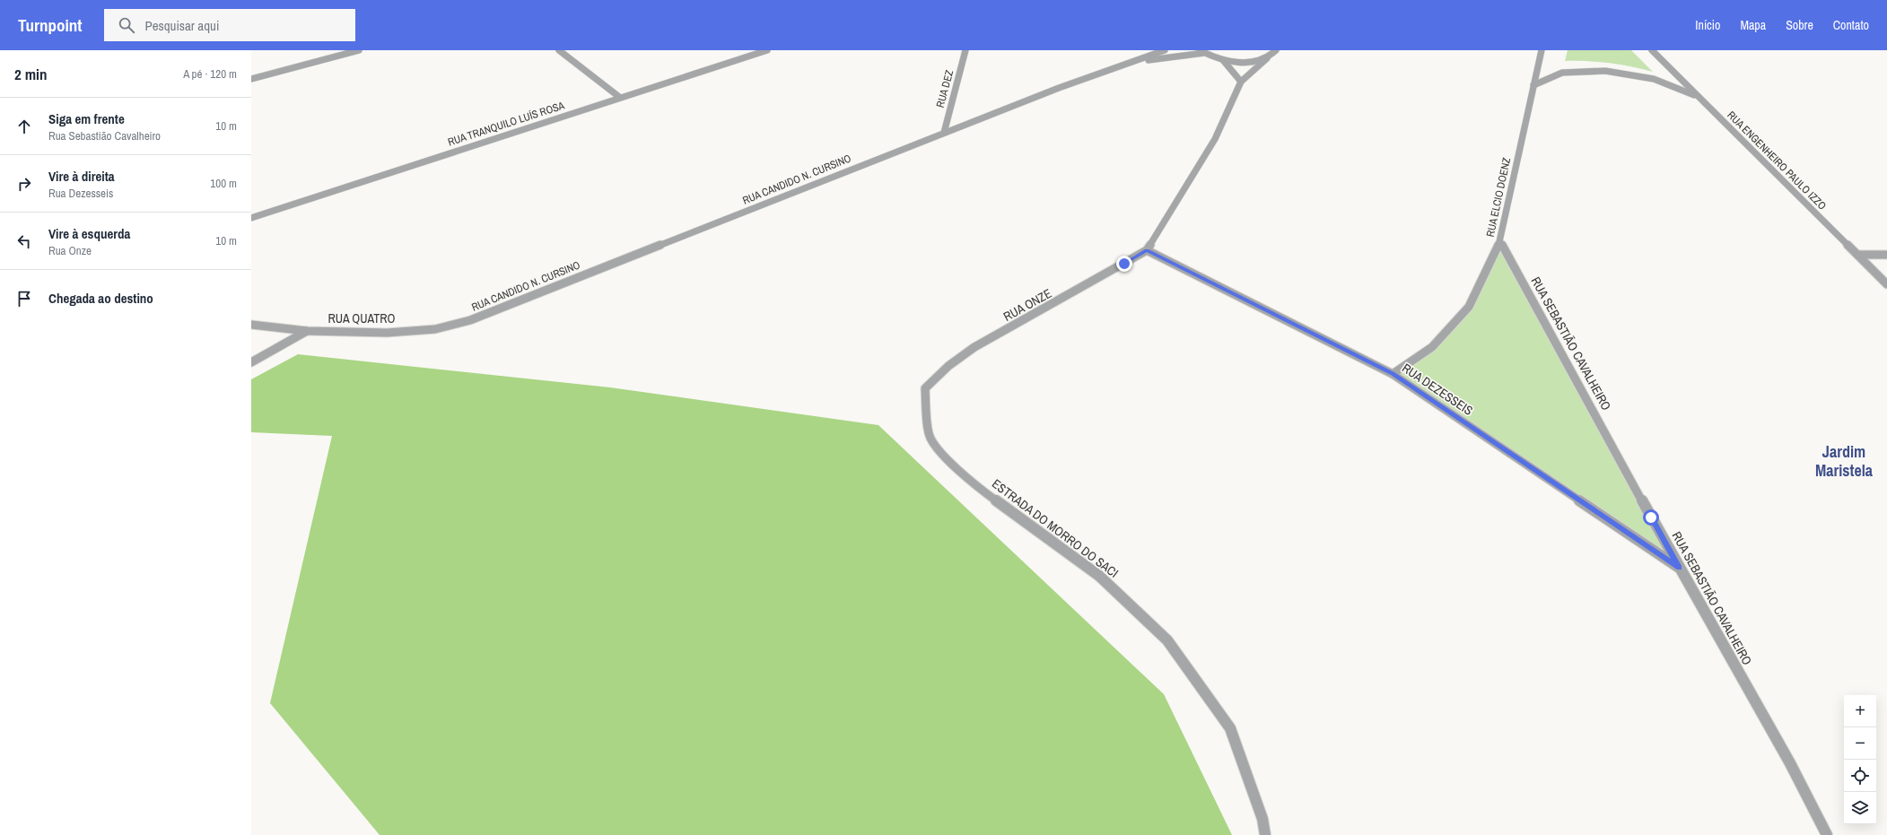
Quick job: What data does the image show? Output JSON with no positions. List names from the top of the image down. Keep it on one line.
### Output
{"streets":{"street":["RUA DEZ","RUA TRANQUILO LUÍS ROSA","RUA ENGENHEIRO PAULO IZZO","RUA CANDIDO N. CURSINO","RUA ELCIO DOENZ","RUA ONZE","RUA QUATRO","RUA SEBASTIÃO CAVALHEIRO","RUA DEZESSEIS","ESTRADA DO MORRO DO SACI"]},"crossings":[["RUA DEZ","RUA CANDIDO N. CURSINO"],["RUA CANDIDO N. CURSINO","RUA QUATRO"],["RUA ELCIO DOENZ","RUA SEBASTIÃO CAVALHEIRO"],["RUA ELCIO DOENZ","RUA DEZESSEIS"],["RUA ONZE","RUA DEZESSEIS"],["RUA ONZE","ESTRADA DO MORRO DO SACI"],["RUA SEBASTIÃO CAVALHEIRO","RUA DEZESSEIS"]],"districts":["Jardim Maristela"],"page":{"header":"Turnpoint","search":"Pesquisar aqui","nav":["Início","Mapa","Sobre","Contato"],"heading":["2 min","A pé · 120 m"],"list":[["Siga em frente","Rua Sebastião Cavalheiro","10 m"],["Vire à direita","Rua Dezesseis","100 m"],["Vire à esquerda","Rua Onze","10 m"],"Chegada ao destino"],"map_buttons":["+","−"]}}
